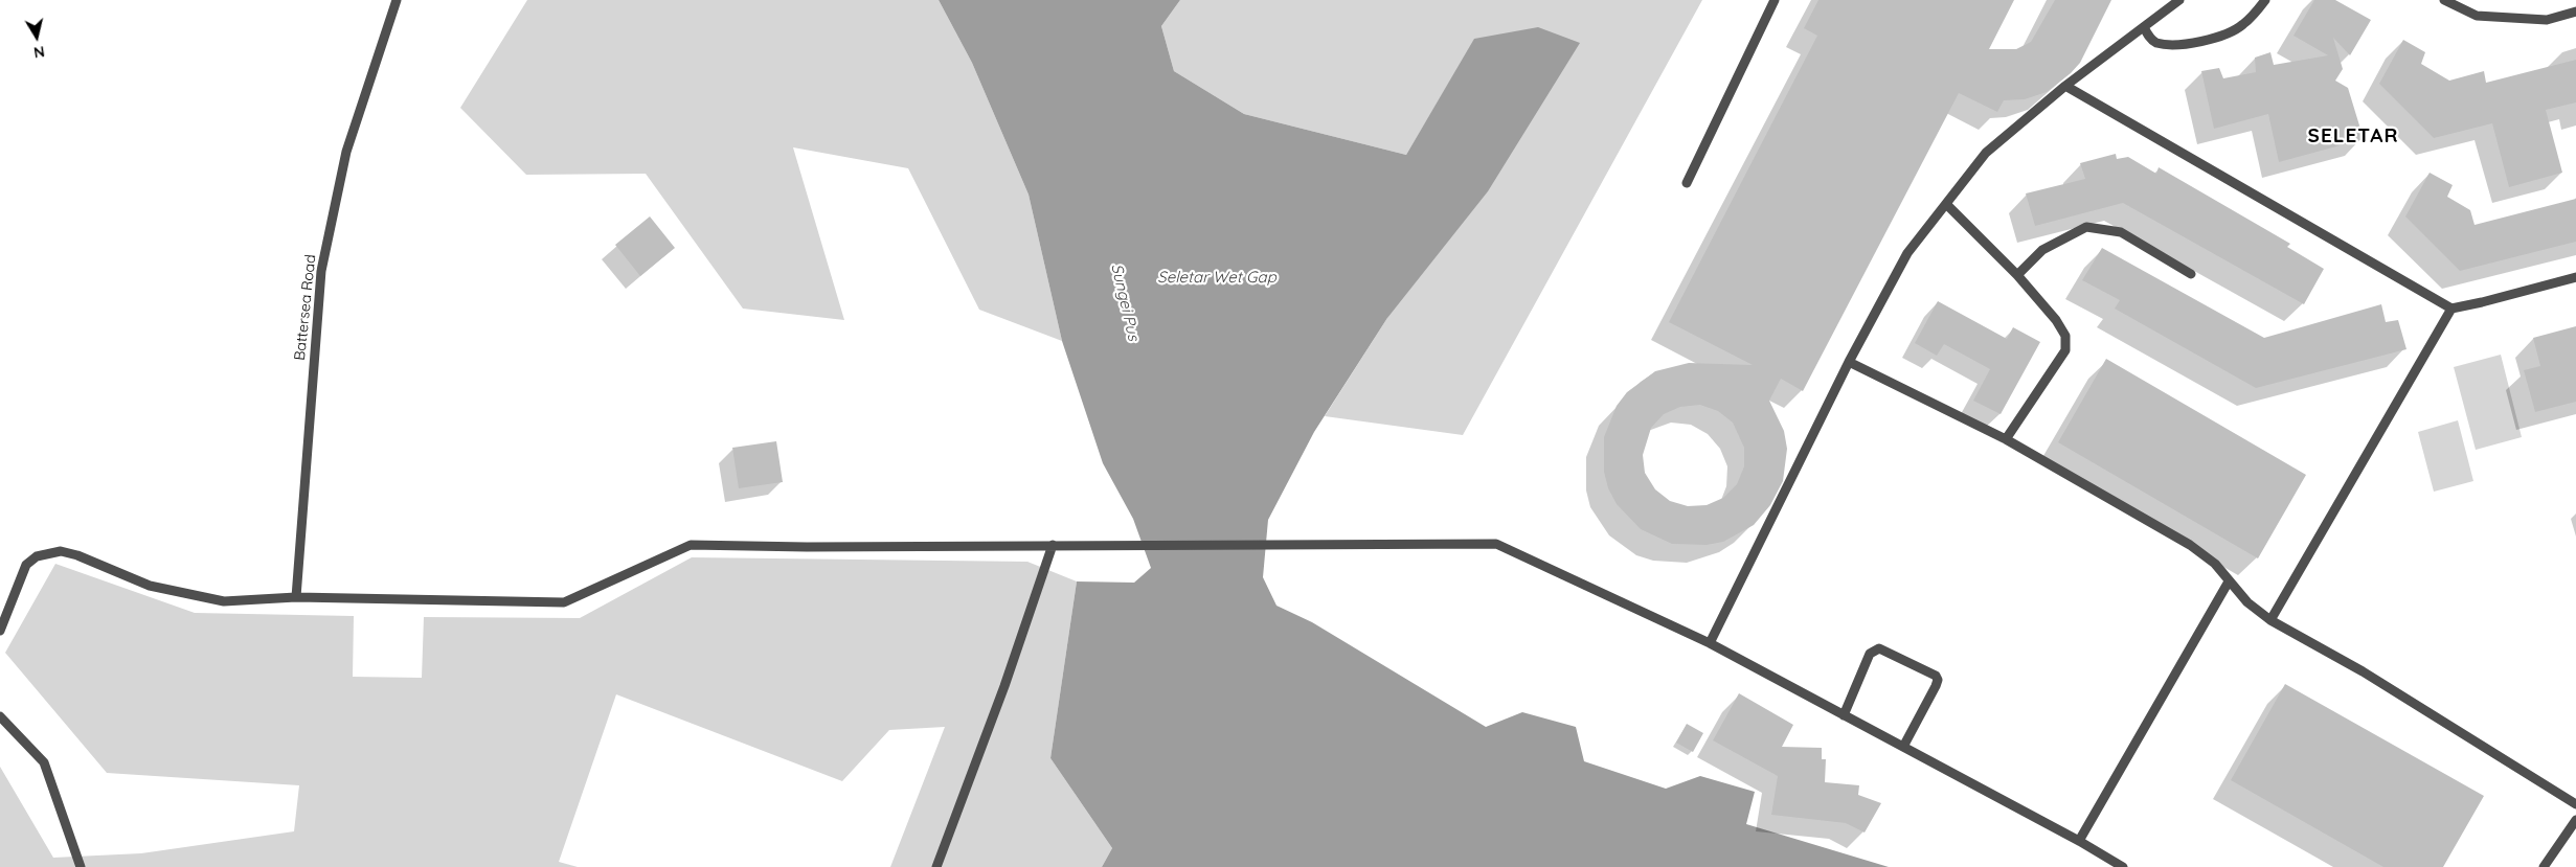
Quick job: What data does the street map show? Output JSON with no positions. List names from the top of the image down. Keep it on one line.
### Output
{"streets":{"lane":["Battersea Road"]},"districts":["SELETAR"],"water":["Seletar Wet Gap","Sungei Pus"],"north":"bottom"}
